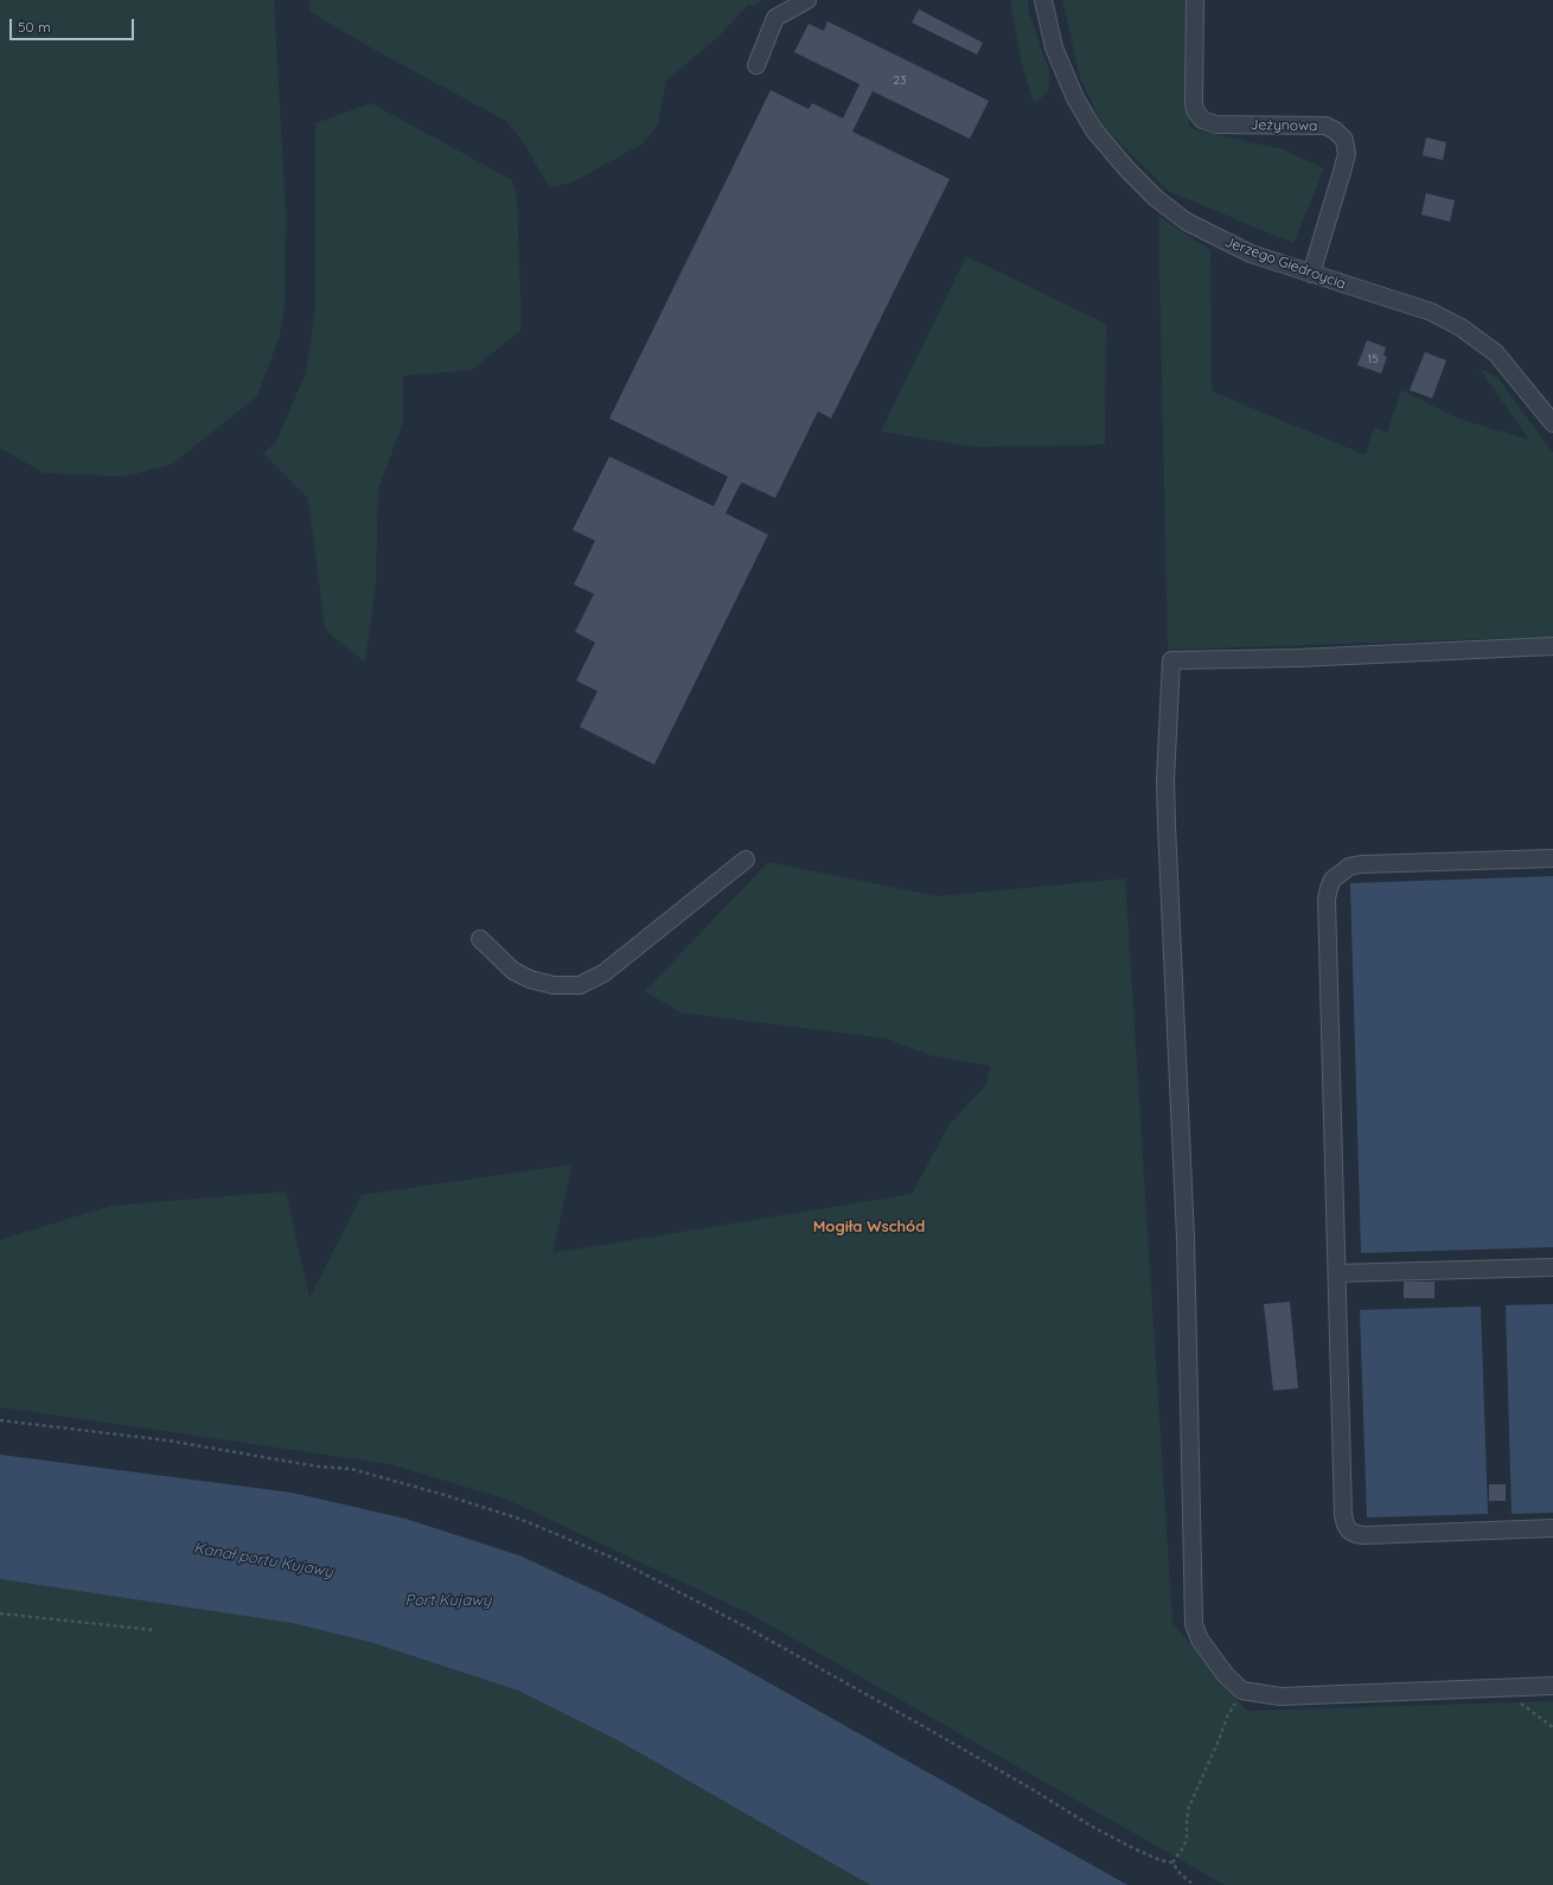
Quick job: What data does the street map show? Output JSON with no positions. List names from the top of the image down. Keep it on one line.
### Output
{"streets":{"street":["Jeżynowa","Jerzego Giedroycia"]},"crossings":[["Jeżynowa","Jerzego Giedroycia"]],"districts":["Mogiła Wschód"],"water":["Kanał portu Kujawy","Port Kujawy"],"house_numbers":["23","15"],"scale_bar":"50 m"}
